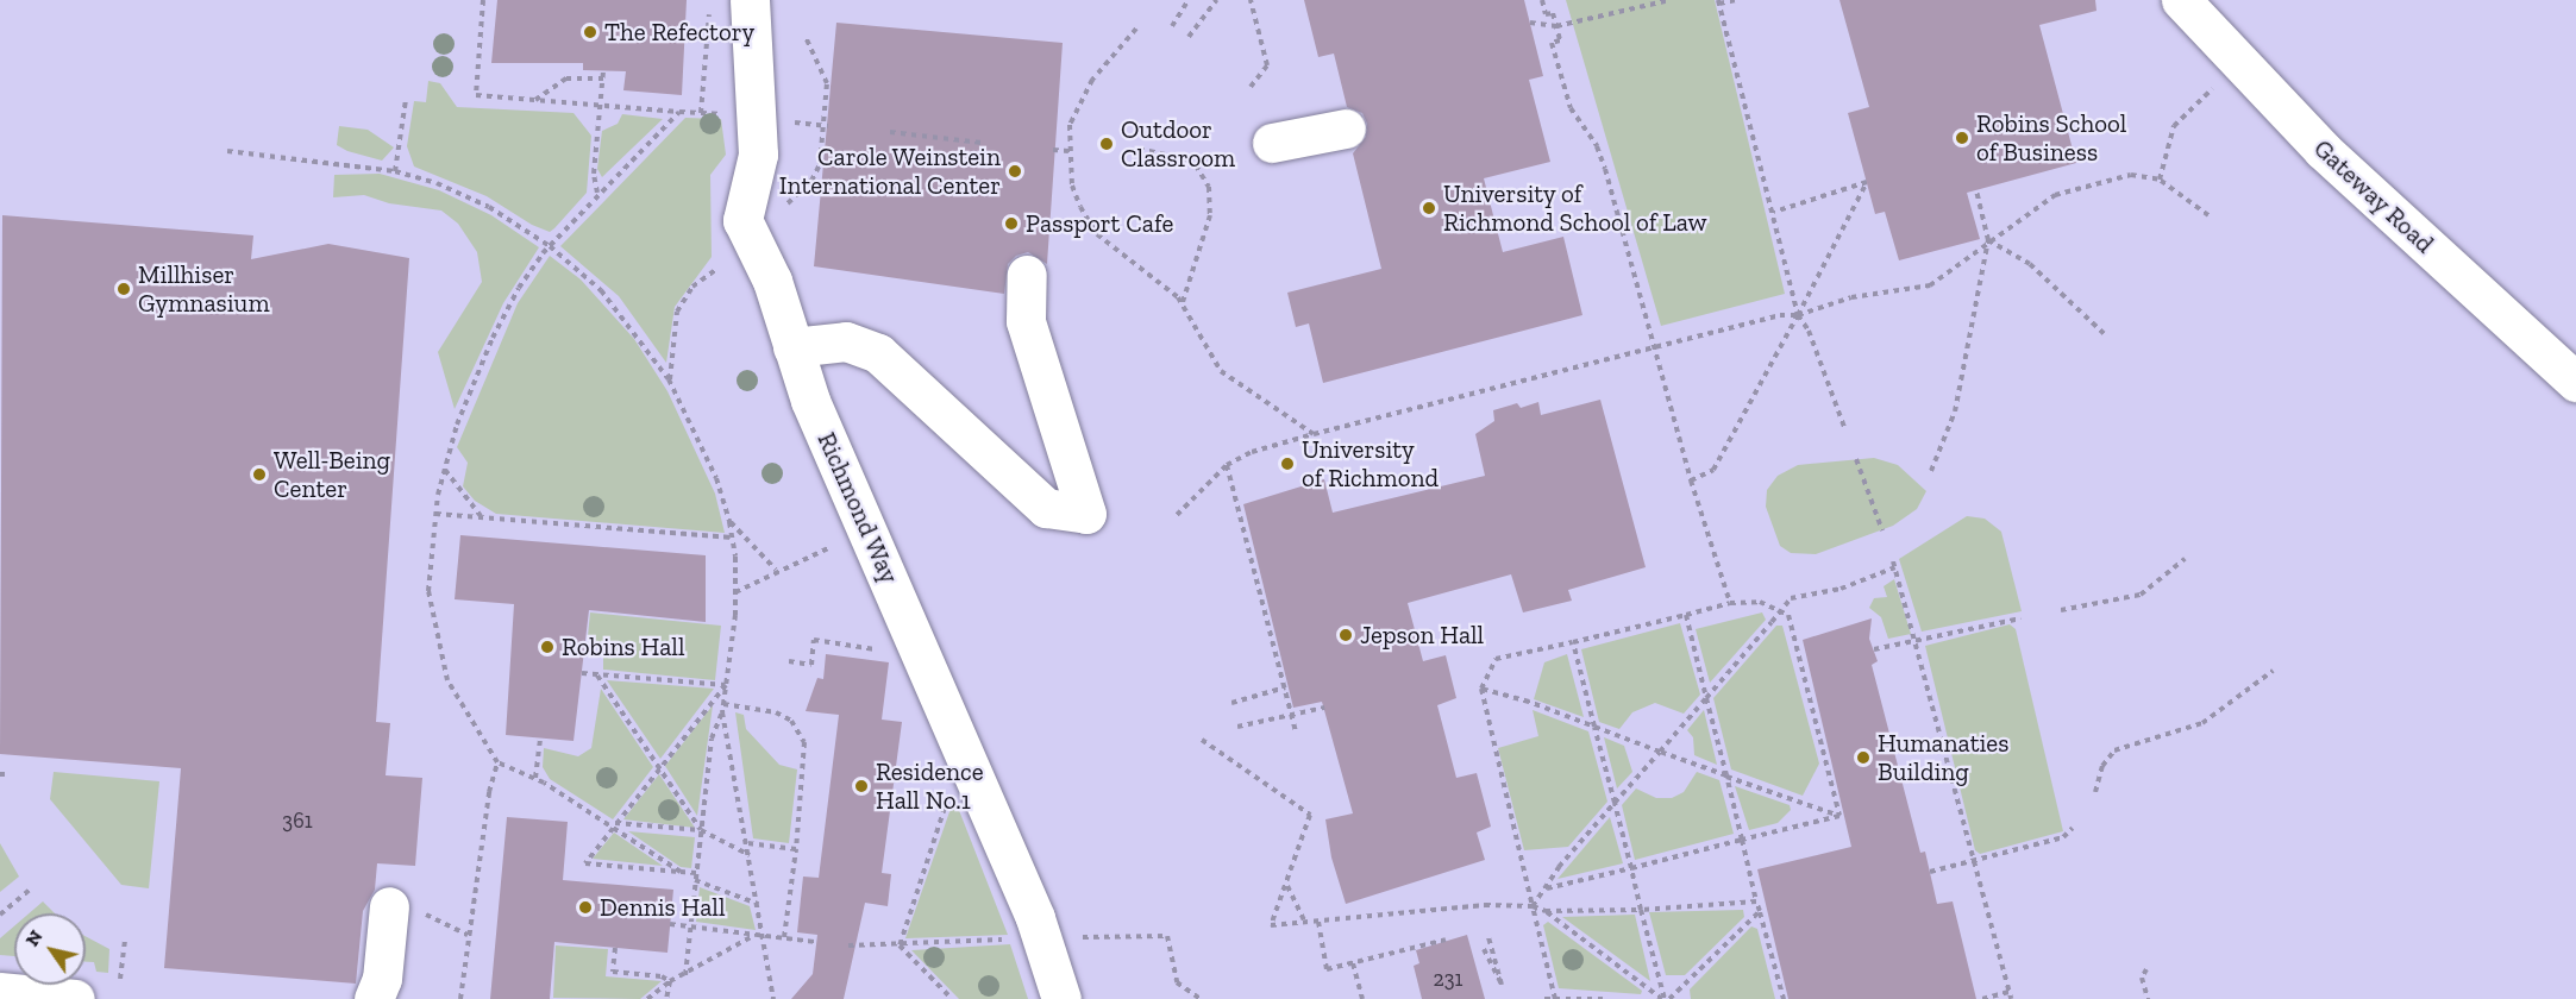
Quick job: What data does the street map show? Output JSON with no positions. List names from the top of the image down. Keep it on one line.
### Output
{"streets":{"street":["Gateway Road","Richmond Way"]},"places":["The Refectory","Robins School of Business","Outdoor Classroom","Carole Weinstein International Center","University of Richmond School of Law","Passport Cafe","Millhiser Gymnasium","University of Richmond","Well-Being Center","Jepson Hall","Robins Hall","Humanaties Building","Residence Hall No.1","Dennis Hall"],"house_numbers":["361","231"],"north":"top left"}
